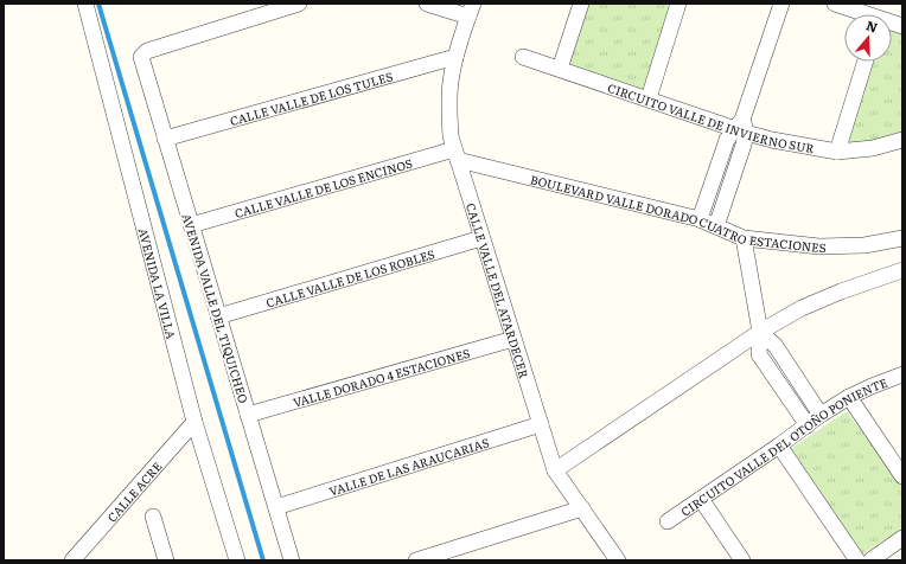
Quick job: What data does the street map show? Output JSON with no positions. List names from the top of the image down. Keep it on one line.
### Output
{"streets":{"street":["CALLE VALLE DE LOS TULES","CIRCUITO VALLE DE INVIERNO SUR","CALLE VALLE DE LOS ENCINOS","BOULEVARD VALLE DORADO CUATRO ESTACIONES","CALLE VALLE DE LOS ROBLES","AVENIDA LA VILLA","CALLE VALLE DEL ATARDECER","AVENIDA VALLE DEL TIQUICHEO","VALLE DORADO 4 ESTACIONES","CIRCUITO VALLE DEL OTOÑO PONIENTE","VALLE DE LAS ARAUCARIAS","CALLE ACRE"]},"crossings":[["CALLE VALLE DE LOS TULES","CALLE VALLE DEL ATARDECER"],["CALLE VALLE DE LOS TULES","AVENIDA VALLE DEL TIQUICHEO"],["CALLE VALLE DE LOS ENCINOS","BOULEVARD VALLE DORADO CUATRO ESTACIONES"],["CALLE VALLE DE LOS ENCINOS","CALLE VALLE DEL ATARDECER"],["CALLE VALLE DE LOS ENCINOS","AVENIDA VALLE DEL TIQUICHEO"],["BOULEVARD VALLE DORADO CUATRO ESTACIONES","CALLE VALLE DEL ATARDECER"],["CALLE VALLE DE LOS ROBLES","CALLE VALLE DEL ATARDECER"],["CALLE VALLE DE LOS ROBLES","AVENIDA VALLE DEL TIQUICHEO"],["AVENIDA LA VILLA","CALLE ACRE"],["CALLE VALLE DEL ATARDECER","VALLE DORADO 4 ESTACIONES"],["CALLE VALLE DEL ATARDECER","VALLE DE LAS ARAUCARIAS"],["AVENIDA VALLE DEL TIQUICHEO","VALLE DORADO 4 ESTACIONES"],["AVENIDA VALLE DEL TIQUICHEO","VALLE DE LAS ARAUCARIAS"]],"north":"top"}
